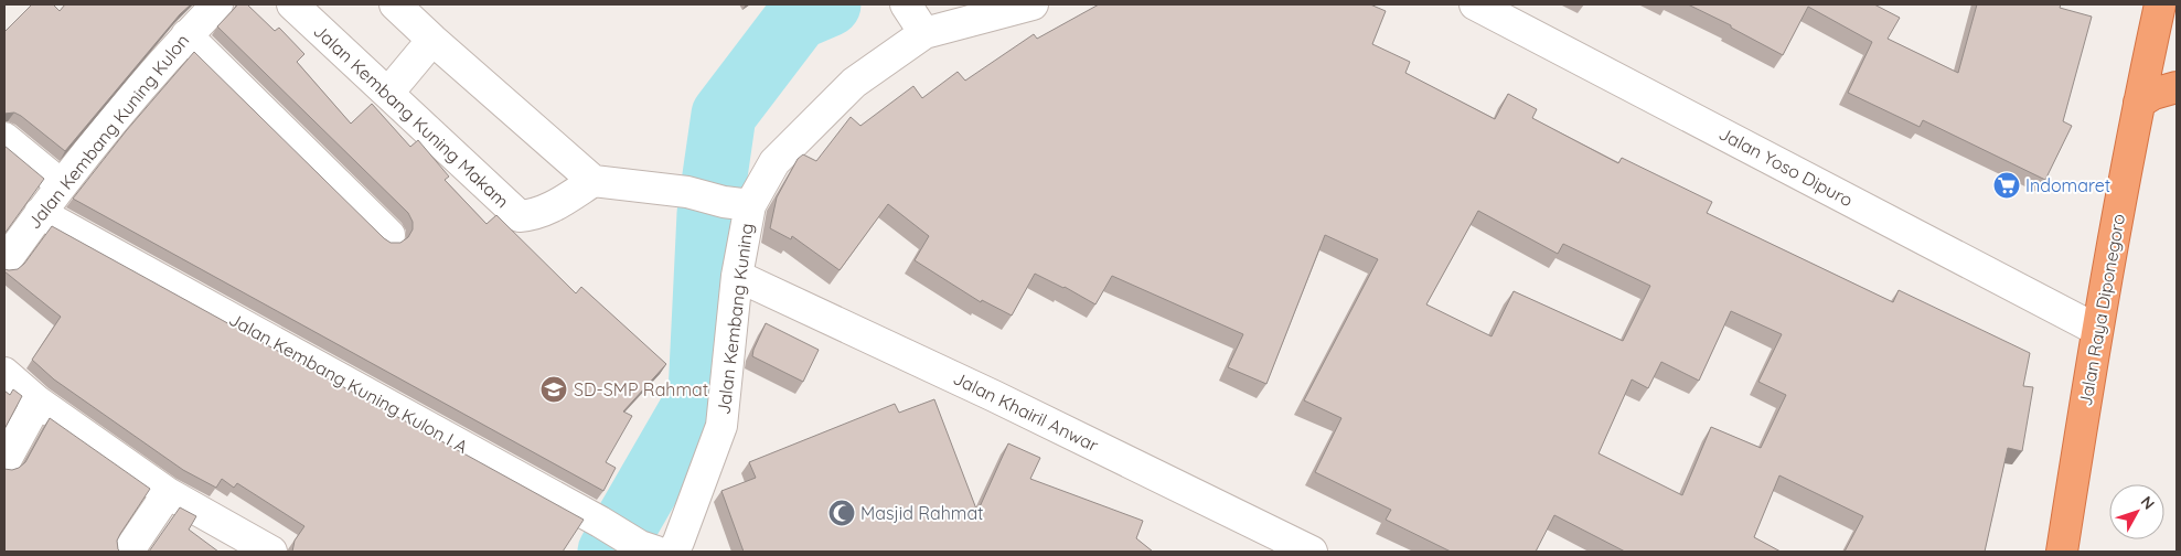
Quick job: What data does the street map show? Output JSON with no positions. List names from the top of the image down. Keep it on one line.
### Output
{"streets":{"highway":["Jalan Raya Diponegoro"],"street":["Jalan Kembang Kuning Makam","Jalan Kembang Kuning Kulon","Jalan Yoso Dipuro","Jalan Kembang Kuning","Jalan Kembang Kuning Kulon I A","Jalan Khairil Anwar"]},"crossings":[["Jalan Kembang Kuning Kulon","Jalan Kembang Kuning Kulon I A"],["Jalan Yoso Dipuro","Jalan Raya Diponegoro"],["Jalan Kembang Kuning","Jalan Khairil Anwar"]],"places":{"supermarket":["Indomaret"],"school or university":["SD-SMP Rahmat"],"mosque":["Masjid Rahmat"]},"north":"top right"}
